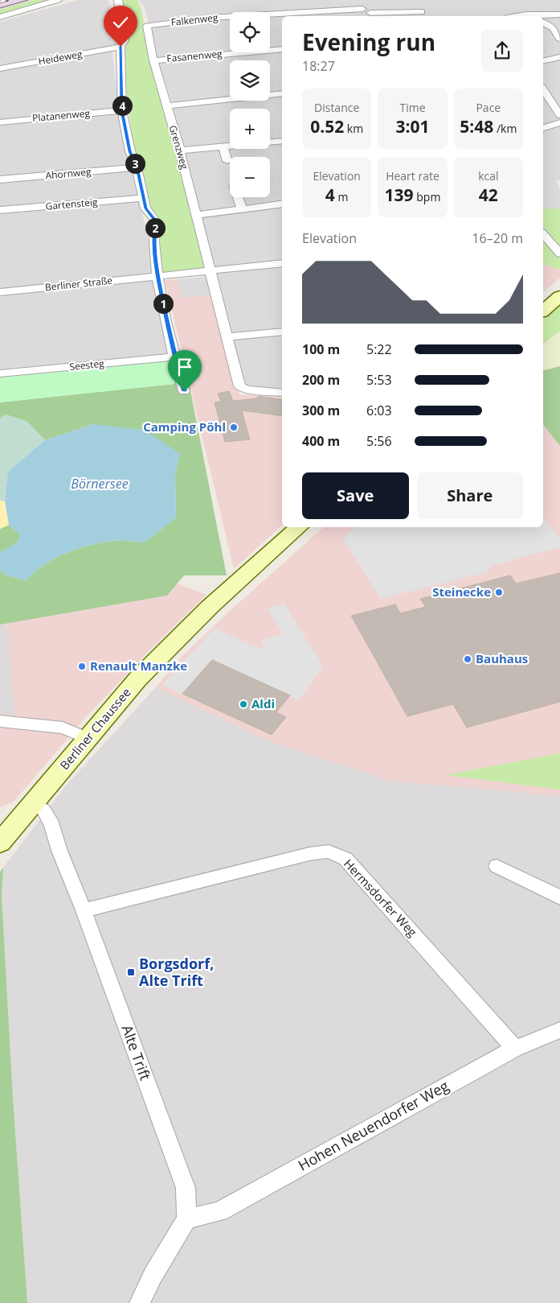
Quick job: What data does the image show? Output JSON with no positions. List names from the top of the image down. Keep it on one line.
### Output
{"streets":{"main road":["Berliner Chaussee"],"street":["Falkenweg","Fasanenweg","Heideweg","Platanenweg","Grenzweg","Ahornweg","Gartensteig","Berliner Straße","Seesteg","Hermsdorfer Weg","Alte Trift","Hohen Neuendorfer Weg"]},"crossings":[["Falkenweg","Grenzweg"],["Fasanenweg","Grenzweg"],["Grenzweg","Berliner Straße"],["Berliner Chaussee","Alte Trift"],["Hermsdorfer Weg","Alte Trift"],["Hermsdorfer Weg","Hohen Neuendorfer Weg"],["Alte Trift","Hohen Neuendorfer Weg"]],"water":["Börnersee"],"places":{"other":["Camping Pöhl","Steinecke","Bauhaus","Renault Manzke","Aldi"],"transit":["Borgsdorf, Alte Trift"]},"page":{"map_buttons":["+","−"],"heading":["Evening run","18:27"],"stats":[["Distance","0.52 km"],["Time","3:01"],["Pace","5:48 /km"],["Elevation","4 m"],["Heart rate","139 bpm"],["kcal","42"]],"pins":["4","3","2","1"],"chart":["Elevation","16–20 m"],"list":[{"name":"100 m","note":"5:22"},{"name":"200 m","note":"5:53"},{"name":"300 m","note":"6:03"},{"name":"400 m","note":"5:56"}],"buttons":["Save","Share"]}}
